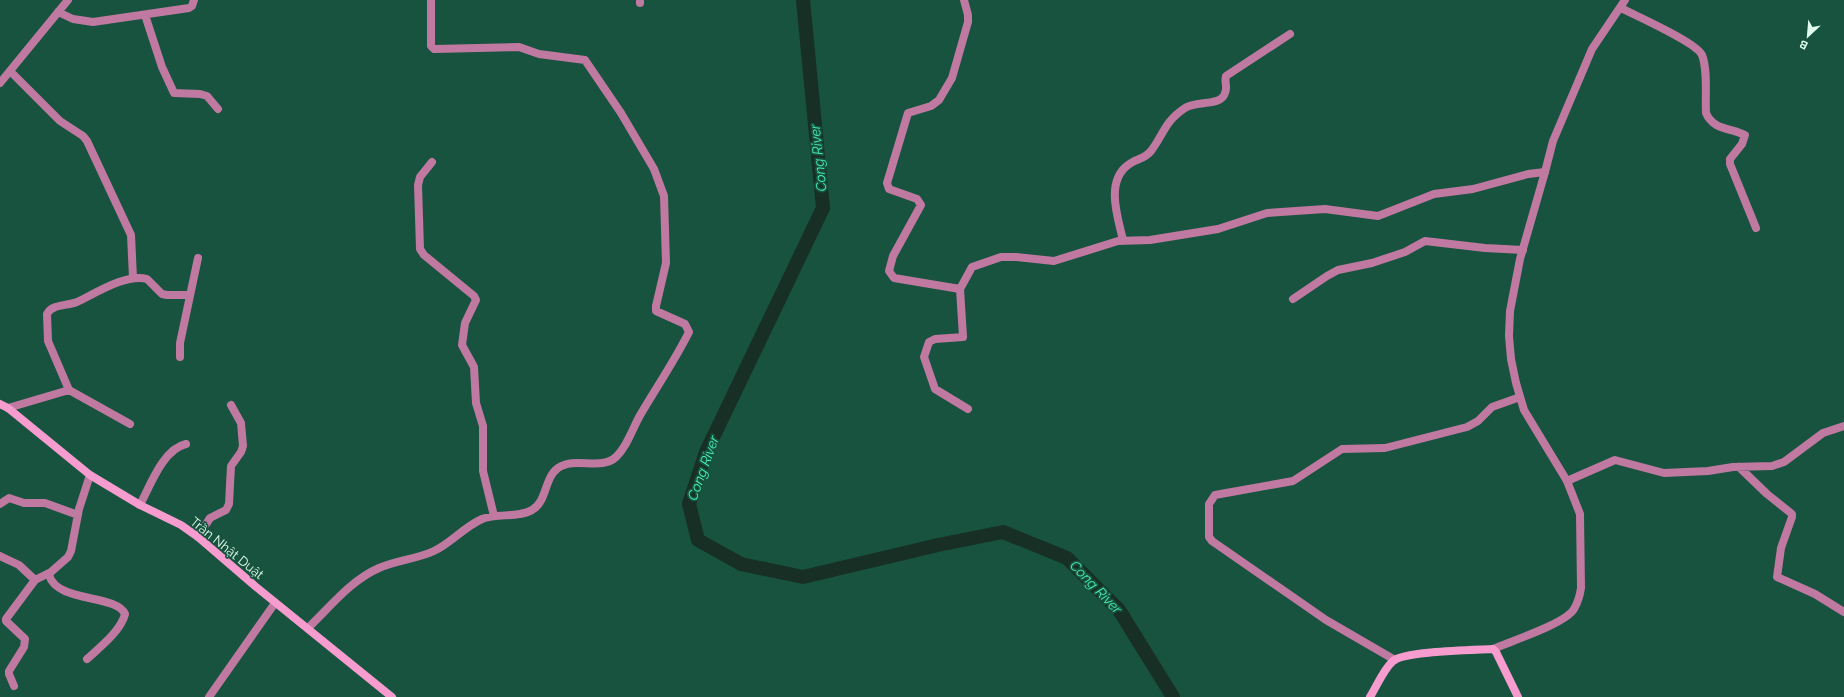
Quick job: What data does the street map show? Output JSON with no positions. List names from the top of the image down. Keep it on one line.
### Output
{"streets":{"main road":["Trần Nhật Duật"]},"water":["Cong River"],"north":"bottom left"}
